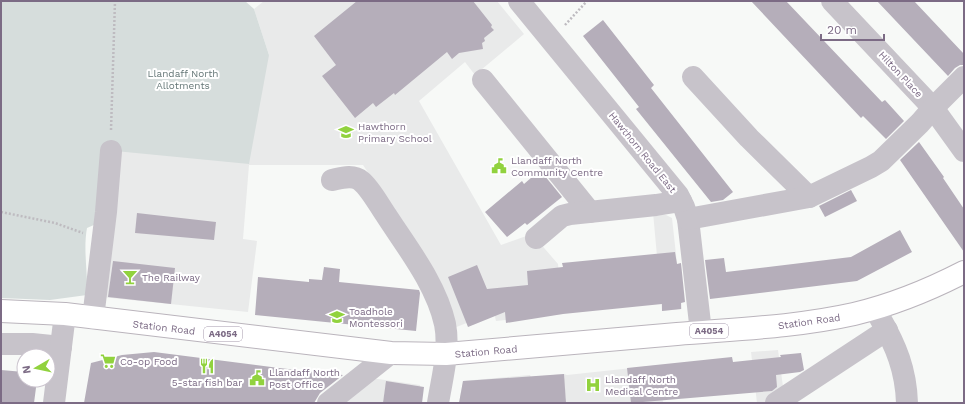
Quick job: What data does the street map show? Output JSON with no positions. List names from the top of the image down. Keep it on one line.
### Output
{"streets":{"main road":["Station Road","A4054"],"street":["Hilton Place","Hawthorn Road East"]},"parks":["Llandaff North Allotments"],"places":{"school or university":["Hawthorn Primary School","Toadhole Montessori"],"public building":["Llandaff North Community Centre","Llandaff North Post Office"],"bar":["The Railway"],"supermarket":["Co-op Food"],"restaurant":["5-star fish bar"],"hospital":["Llandaff North Medical Centre"]},"scale_bar":"20 m","north":"left"}
